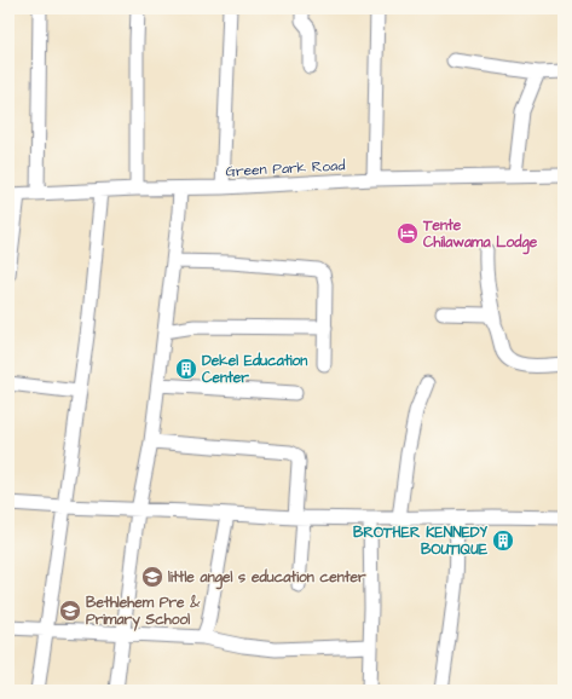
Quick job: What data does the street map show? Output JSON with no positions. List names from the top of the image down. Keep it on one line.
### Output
{"streets":{"street":["Green Park Road"]},"places":{"hotel":["Tente Chilawama Lodge"],"building":["Dekel Education Center","BROTHER KENNEDY BOUTIQUE"],"school or university":["little angel s education center","Bethlehem Pre & Primary School"]}}
